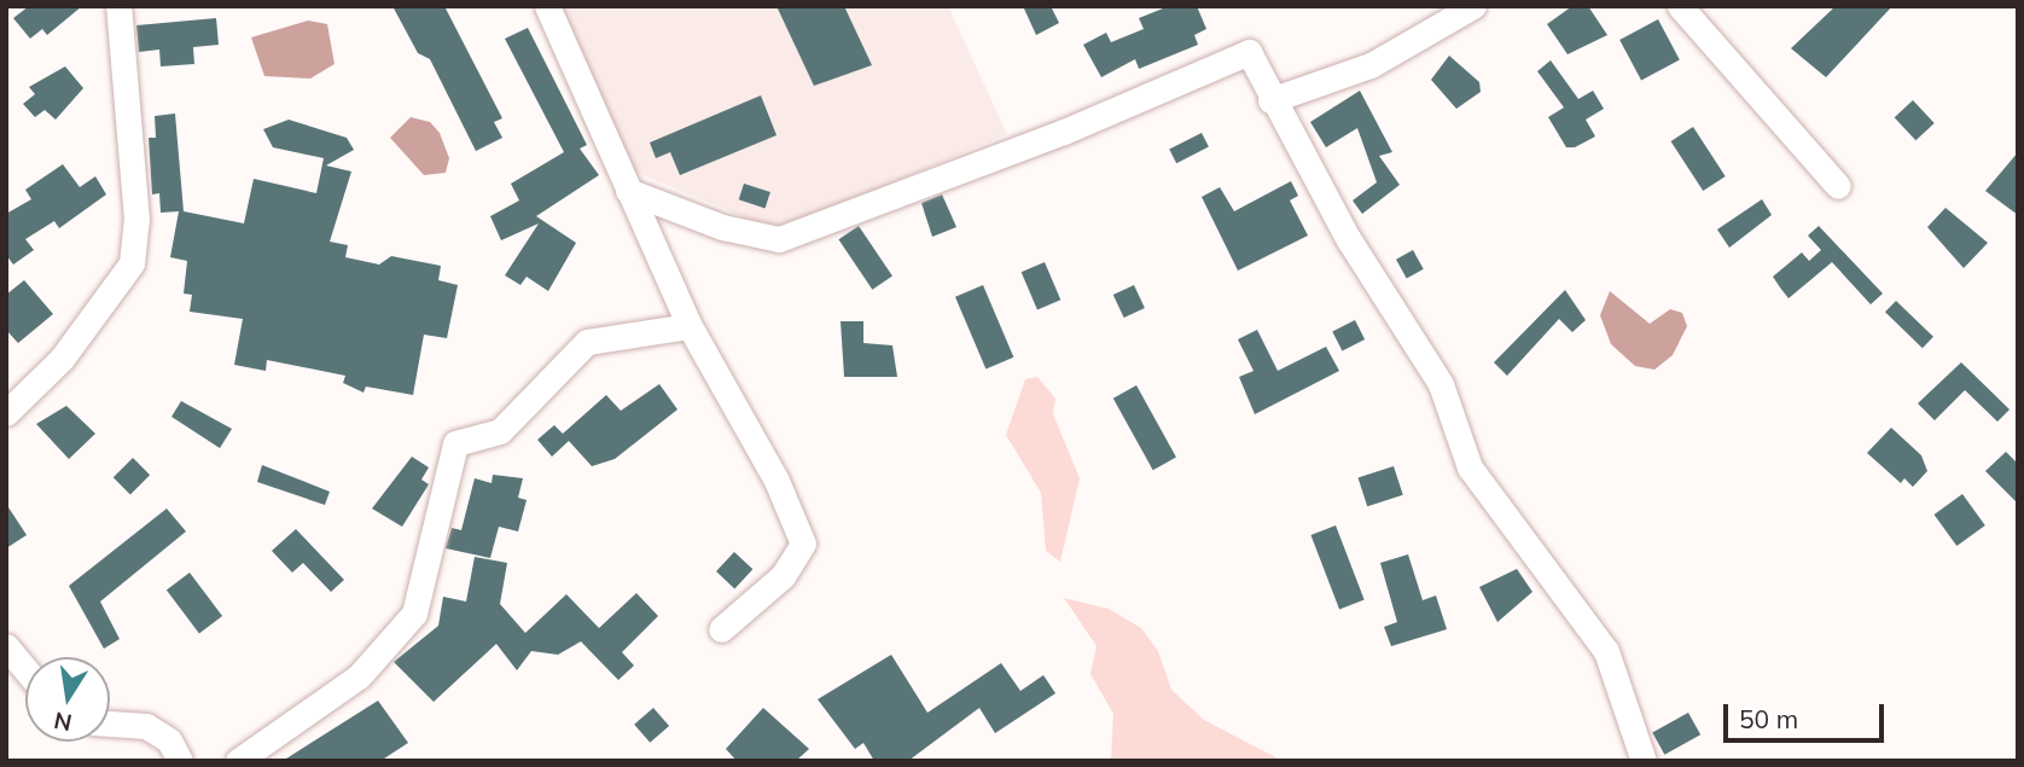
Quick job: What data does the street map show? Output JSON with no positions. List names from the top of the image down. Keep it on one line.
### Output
{"scale_bar":"50 m","north":"bottom"}
